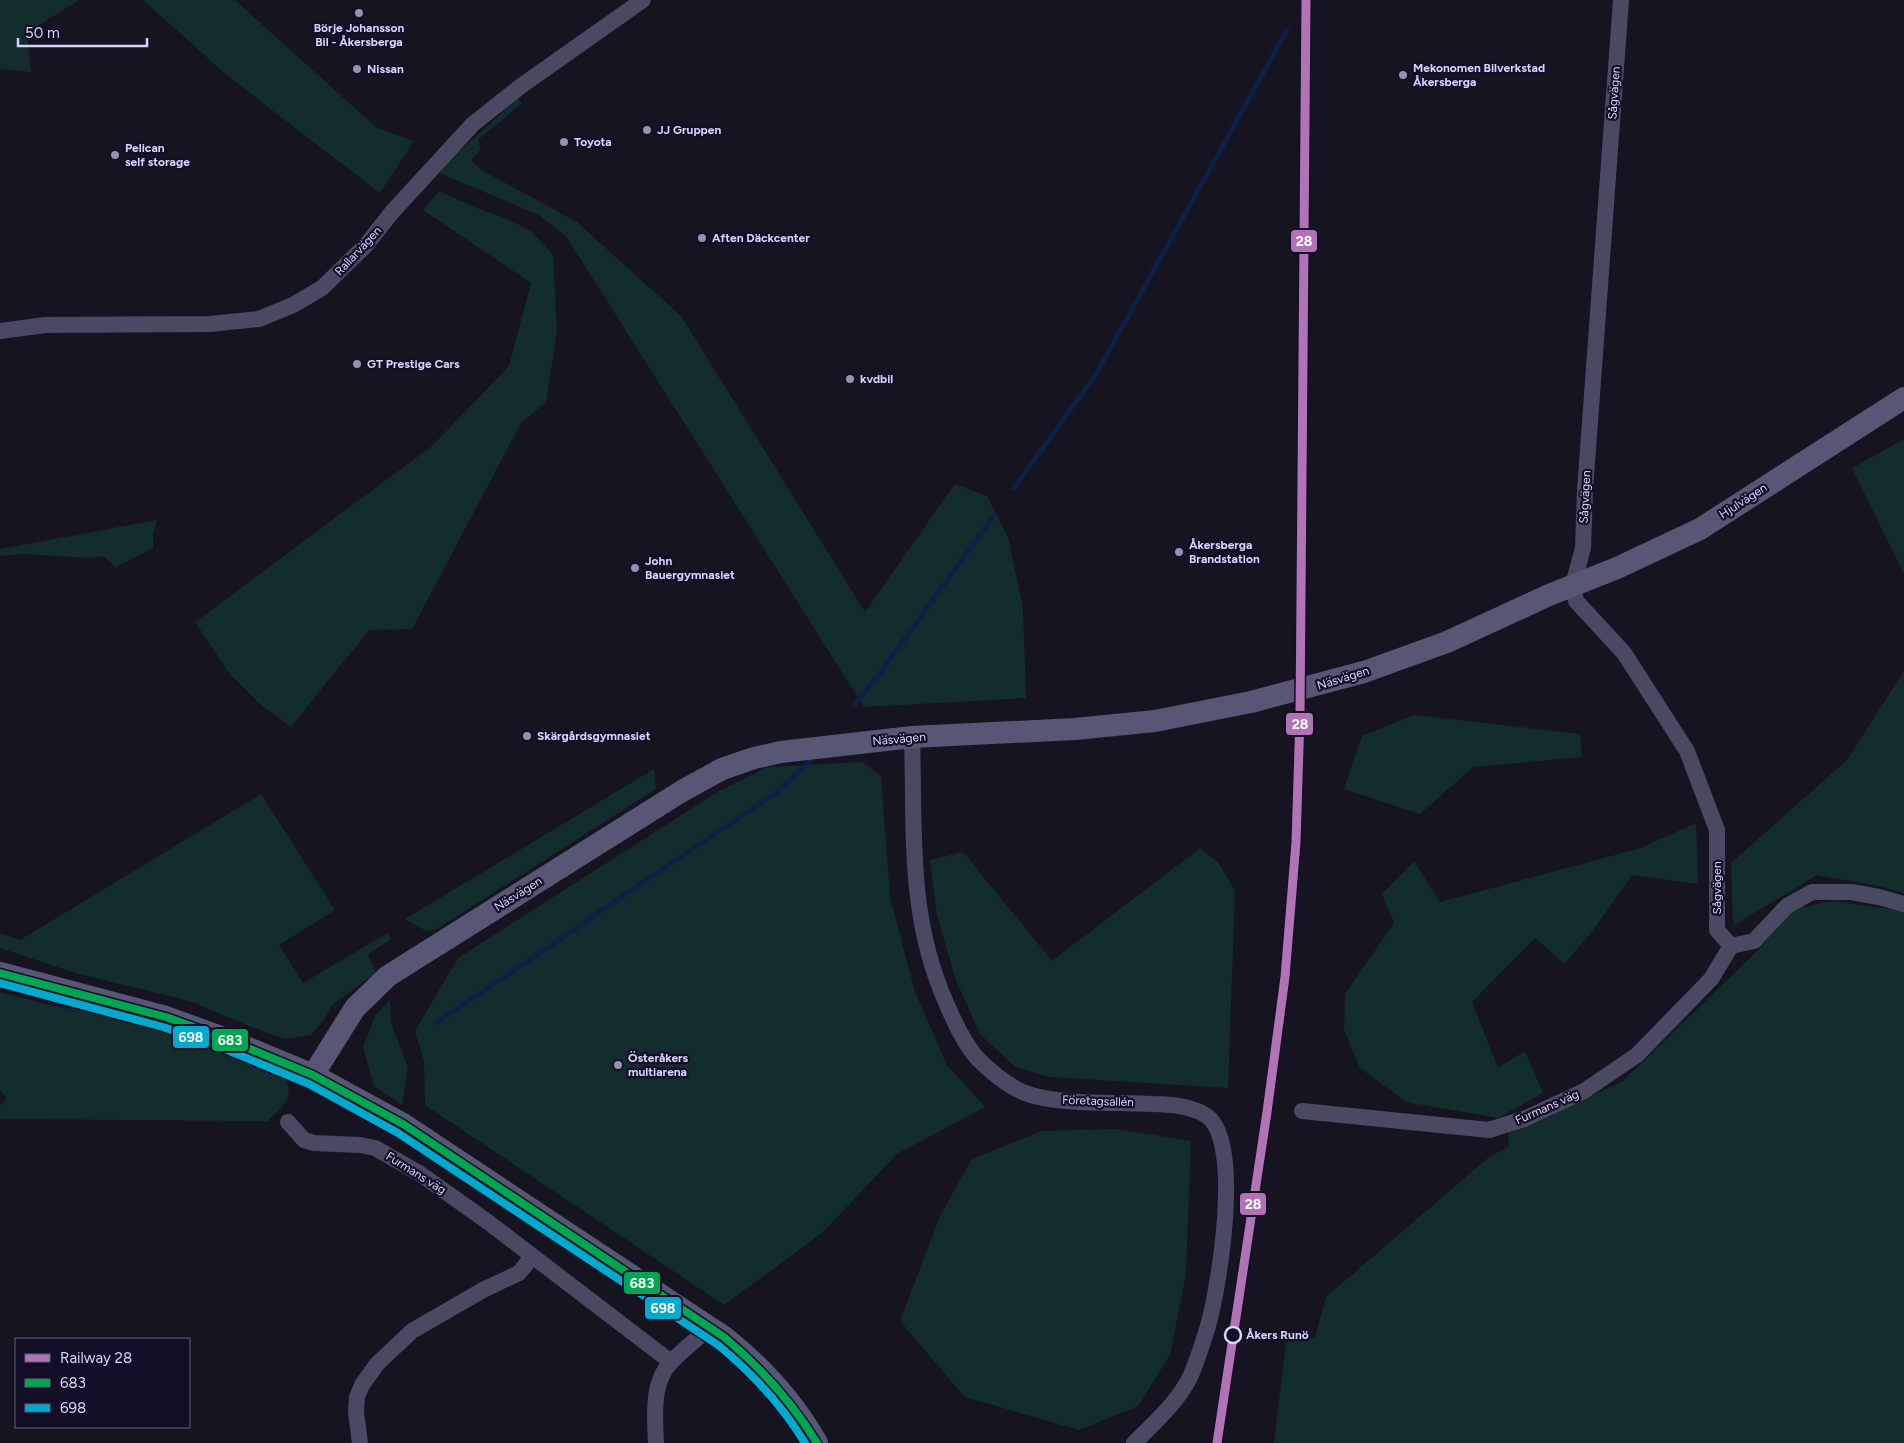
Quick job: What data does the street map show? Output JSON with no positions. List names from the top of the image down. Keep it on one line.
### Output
{"streets":{"street":["Sågvägen","Rallarvägen","Hjulvägen","Näsvägen","Företagsallén","Furmans väg"]},"crossings":[["Sågvägen","Hjulvägen"],["Sågvägen","Näsvägen"],["Sågvägen","Furmans väg"],["Hjulvägen","Näsvägen"],["Näsvägen","Företagsallén"]],"places":["Börje Johansson Bil - Åkersberga","Nissan","Mekonomen Bilverkstad Åkersberga","JJ Gruppen","Toyota","Pelican self storage","Aften Däckcenter","GT Prestige Cars","kvdbil","Åkersberga Brandstation","John Bauergymnasiet","Skärgårdsgymnasiet","Österåkers multiarena","Åkers Runö"],"lines":["rail line 28","transit line 683","transit line 698"],"legend":["Railway 28","683","698"],"scale_bar":"50 m"}
